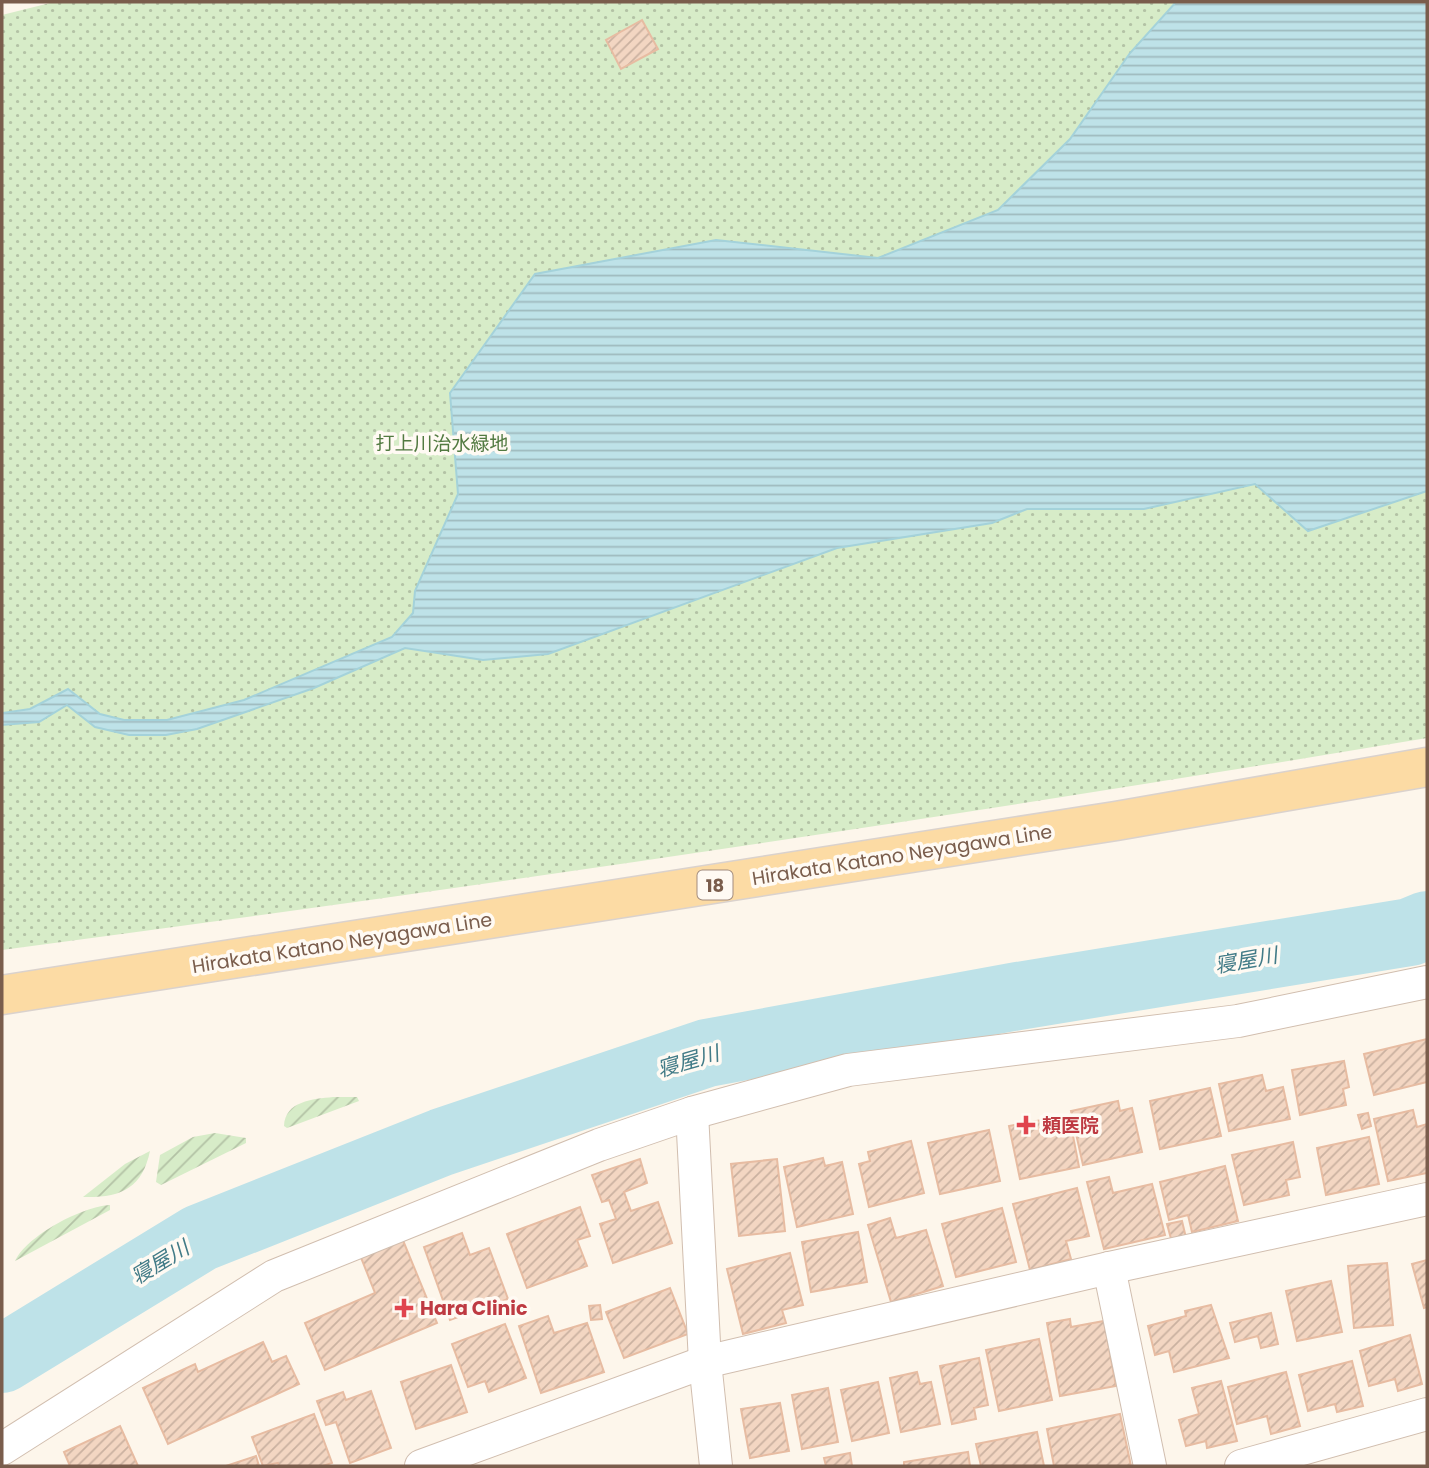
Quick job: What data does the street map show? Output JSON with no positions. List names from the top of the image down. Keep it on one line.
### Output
{"streets":{"main road":["Hirakata Katano Neyagawa Line","18"]},"water":["寝屋川"],"parks":["打上川治水緑地"],"places":{"health":["頼医院","Hara Clinic"]}}
